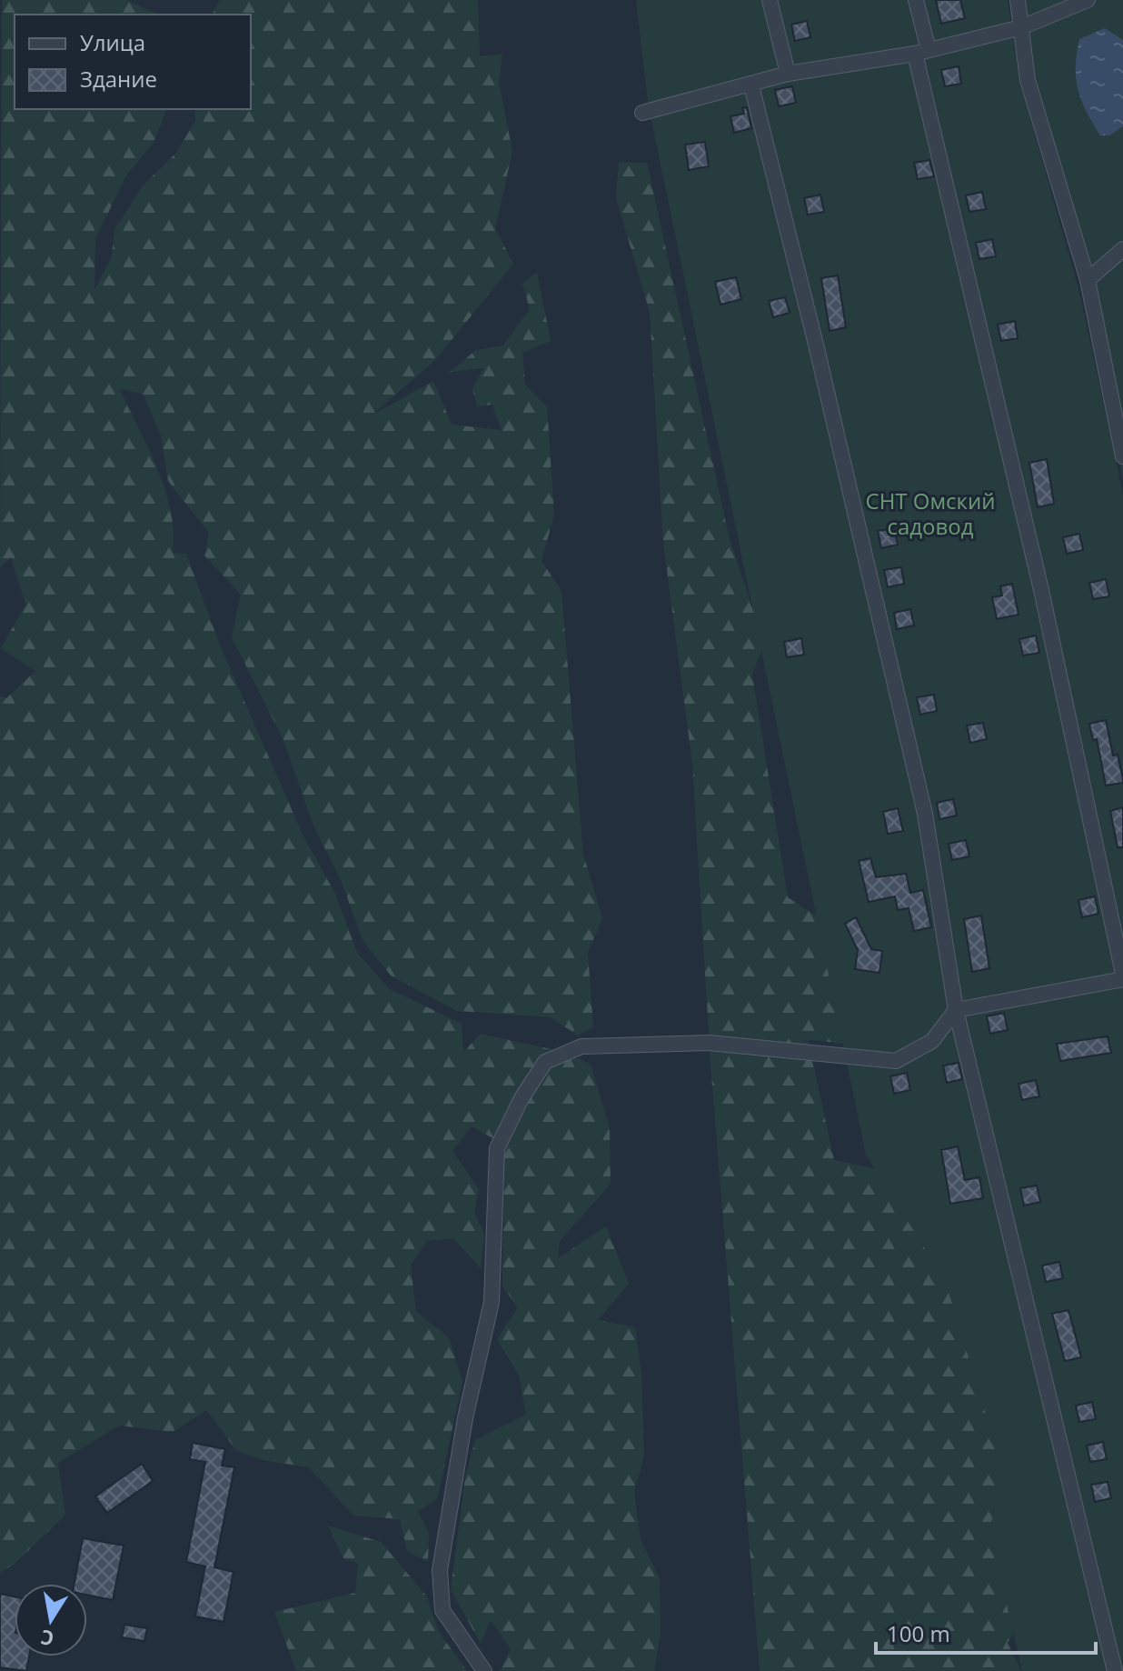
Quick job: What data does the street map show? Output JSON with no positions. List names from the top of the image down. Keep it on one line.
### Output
{"parks":["СНТ Омский садовод"],"legend":["Улица","Здание"],"scale_bar":"100 m","north":"bottom"}
